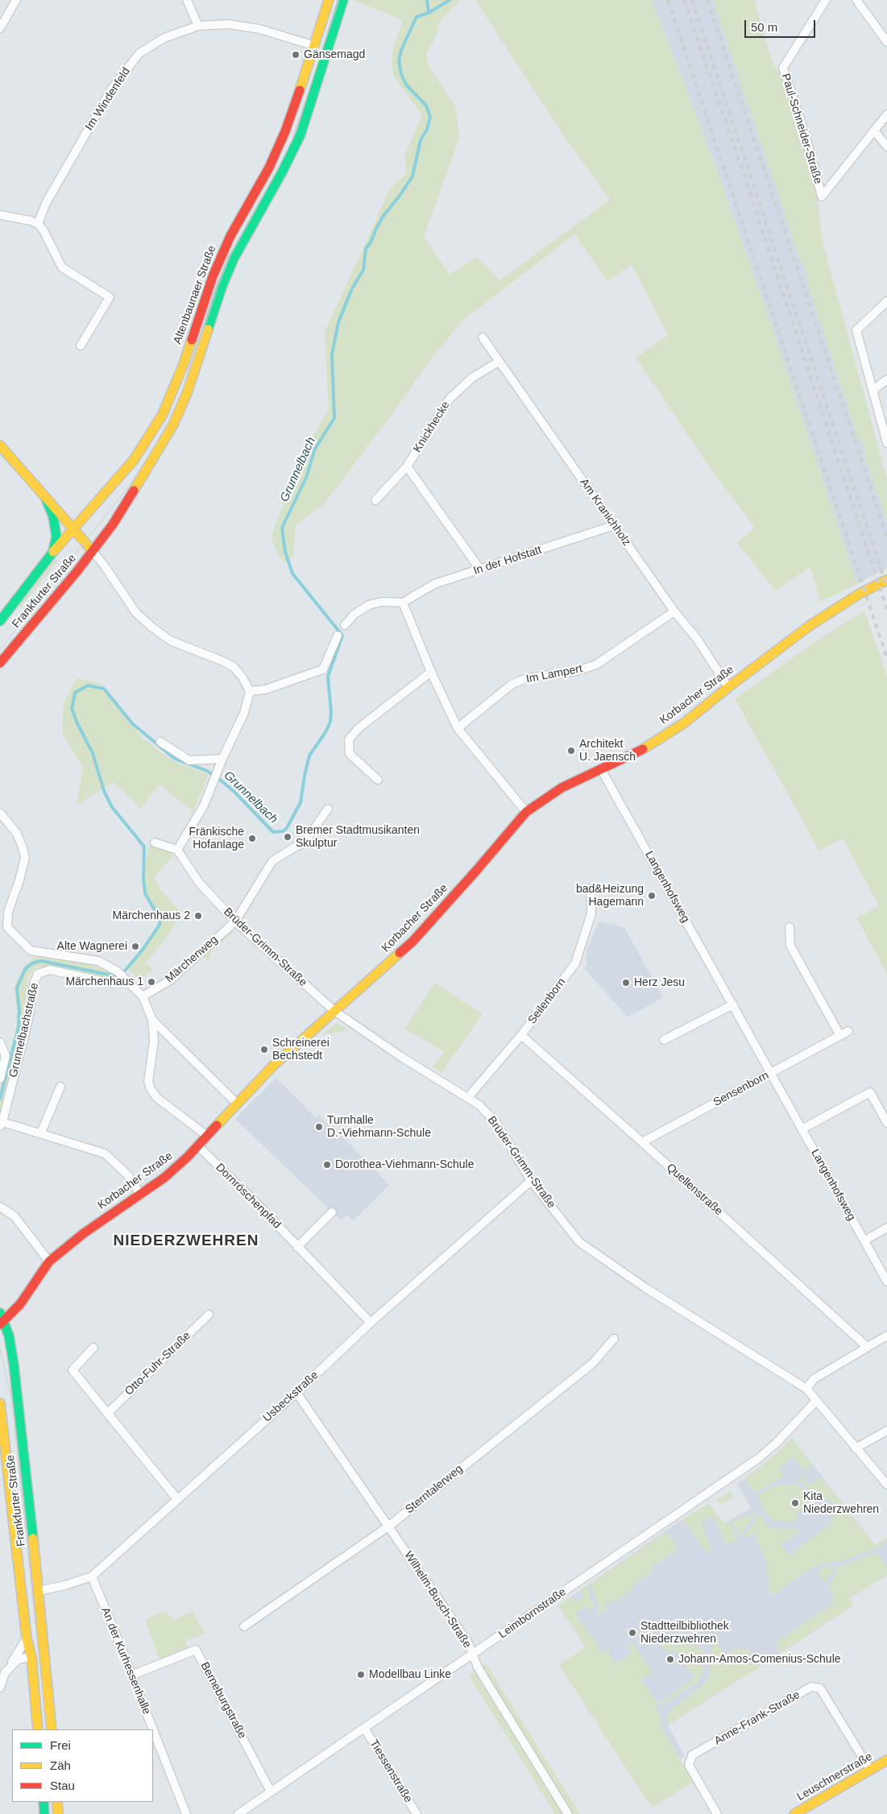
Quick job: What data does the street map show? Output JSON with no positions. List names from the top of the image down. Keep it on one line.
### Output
{"streets":{"main road":["Altenbaunaer Straße","Frankfurter Straße","Korbacher Straße","Leuschnerstraße"],"street":["Im Windenfeld","Paul-Schneider-Straße","Knickhecke","Am Kranichholz","In der Hofstatt","Im Lampert","Langenhofsweg","Brüder-Grimm-Straße","Märchenweg","Seilenborn","Grunnelbachstraße","Sensenborn","Quellenstraße","Dornröschenpfad","Otto-Fuhr-Straße","Usbeckstraße","Sterntalerweg","Wilhelm-Busch-Straße","Leimbornstraße","An der Kurhessenhalle","Berneburgstraße","Anne-Frank-Straße","Tiessenstraße"]},"crossings":[["Im Windenfeld","Altenbaunaer Straße"],["Altenbaunaer Straße","Frankfurter Straße"],["Knickhecke","Am Kranichholz"],["Am Kranichholz","In der Hofstatt"],["Am Kranichholz","Im Lampert"],["Am Kranichholz","Korbacher Straße"],["Frankfurter Straße","Korbacher Straße"],["Frankfurter Straße","Usbeckstraße"],["Korbacher Straße","Langenhofsweg"],["Korbacher Straße","Brüder-Grimm-Straße"],["Korbacher Straße","Dornröschenpfad"],["Langenhofsweg","Sensenborn"],["Brüder-Grimm-Straße","Märchenweg"],["Brüder-Grimm-Straße","Seilenborn"],["Brüder-Grimm-Straße","Usbeckstraße"],["Brüder-Grimm-Straße","Leimbornstraße"],["Seilenborn","Quellenstraße"],["Sensenborn","Quellenstraße"],["Dornröschenpfad","Usbeckstraße"],["Usbeckstraße","Wilhelm-Busch-Straße"],["Usbeckstraße","An der Kurhessenhalle"],["Sterntalerweg","Wilhelm-Busch-Straße"],["Wilhelm-Busch-Straße","Leimbornstraße"],["Leimbornstraße","Berneburgstraße"],["Leimbornstraße","Tiessenstraße"],["An der Kurhessenhalle","Berneburgstraße"],["Anne-Frank-Straße","Leuschnerstraße"]],"districts":["NIEDERZWEHREN"],"water":["Grunnelbach"],"places":["Gänsemagd","Architekt U. Jaensch","Bremer Stadtmusikanten Skulptur","Fränkische Hofanlage","bad&Heizung Hagemann","Märchenhaus 2","Alte Wagnerei","Märchenhaus 1","Herz Jesu","Schreinerei Bechstedt","Turnhalle D.-Viehmann-Schule","Dorothea-Viehmann-Schule","Kita Niederzwehren","Stadtteilbibliothek Niederzwehren","Johann-Amos-Comenius-Schule","Modellbau Linke"],"legend":["Frei","Zäh","Stau"],"scale_bar":"50 m"}
